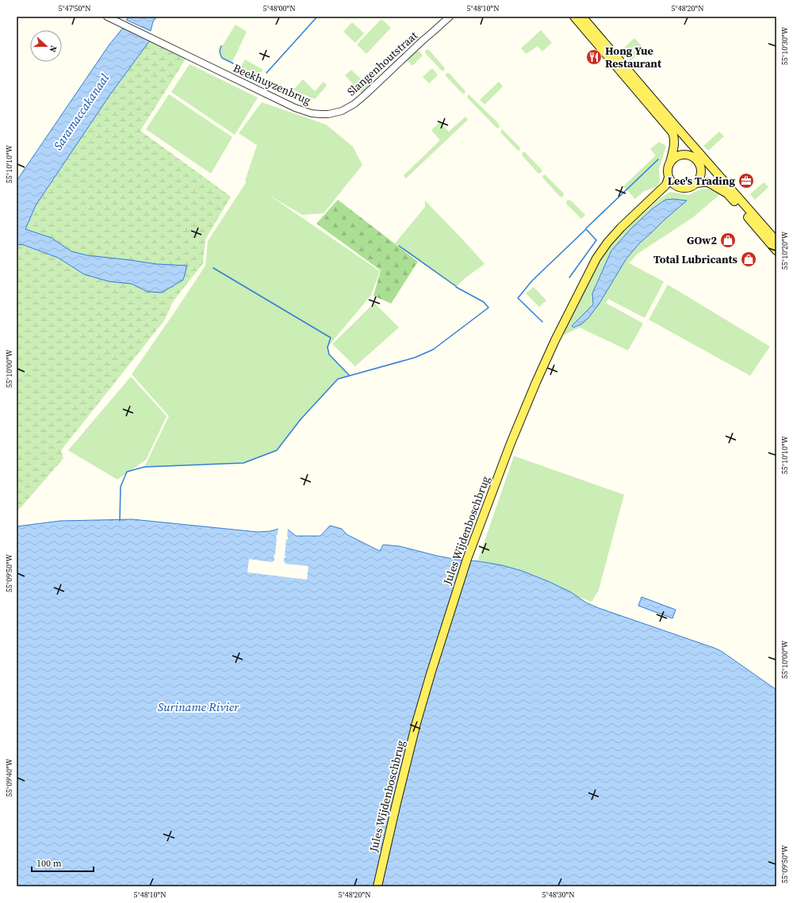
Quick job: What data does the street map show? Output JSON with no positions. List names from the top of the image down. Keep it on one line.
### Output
{"streets":{"main road":["Jules Wijdenboschbrug"],"street":["Slangenhoutstraat","Beekhuyzenbrug"]},"crossings":[["Slangenhoutstraat","Beekhuyzenbrug"]],"water":["Saramaccakanaal","Suriname Rivier"],"places":{"restaurant":["Hong Yue Restaurant"],"office":["Lee's Trading"],"shop":["GOw2","Total Lubricants"]},"scale_bar":"100 m","north":"right","coordinates":["5°47'50\"N","5°48'00\"N","5°48'10\"N","5°48'20\"N","55°10'30\"W","55°10'10\"W","55°10'20\"W","55°10'00\"W","55°09'50\"W","55°09'40\"W","5°48'30\"N"]}
